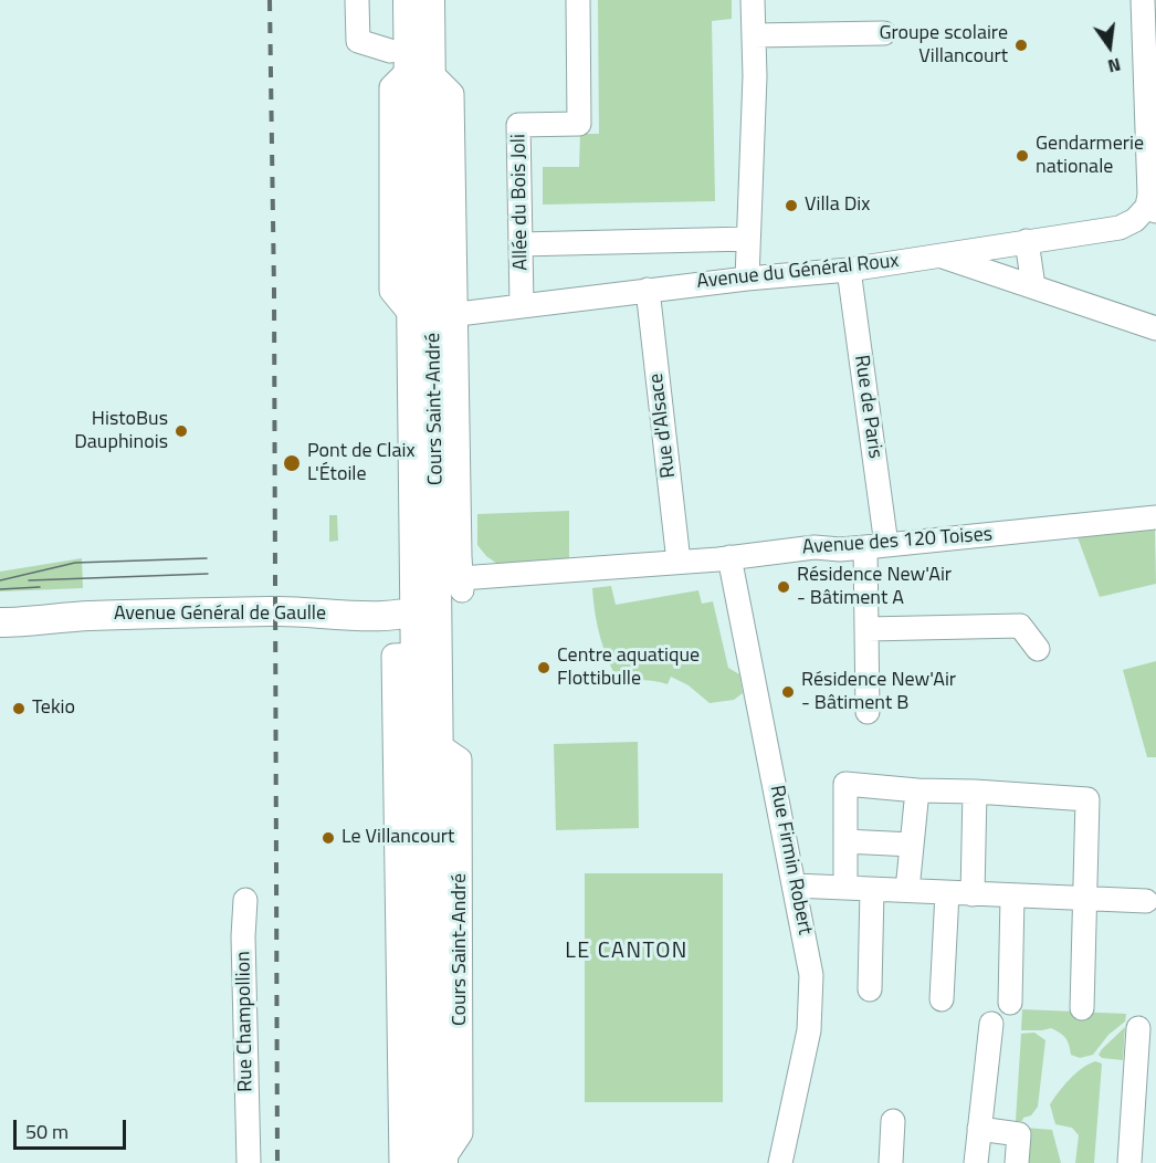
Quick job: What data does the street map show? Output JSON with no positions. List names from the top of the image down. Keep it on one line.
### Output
{"streets":{"main road":["Cours Saint-André","Avenue Général de Gaulle"],"street":["Allée du Bois Joli","Avenue du Général Roux","Rue de Paris","Rue d'Alsace","Avenue des 120 Toises","Rue Firmin Robert","Rue Champollion"]},"crossings":[["Allée du Bois Joli","Avenue du Général Roux"],["Avenue du Général Roux","Rue de Paris"],["Avenue du Général Roux","Cours Saint-André"],["Avenue du Général Roux","Rue d'Alsace"],["Rue de Paris","Avenue des 120 Toises"],["Cours Saint-André","Avenue des 120 Toises"],["Cours Saint-André","Avenue Général de Gaulle"],["Rue d'Alsace","Avenue des 120 Toises"],["Avenue des 120 Toises","Avenue Général de Gaulle"],["Avenue des 120 Toises","Rue Firmin Robert"]],"districts":["LE CANTON"],"places":["Groupe scolaire Villancourt","Gendarmerie nationale","Villa Dix","HistoBus Dauphinois","Pont de Claix L'Étoile","Résidence New'Air - Bâtiment A","Centre aquatique Flottibulle","Résidence New'Air - Bâtiment B","Tekio","Le Villancourt"],"scale_bar":"50 m","north":"bottom"}
